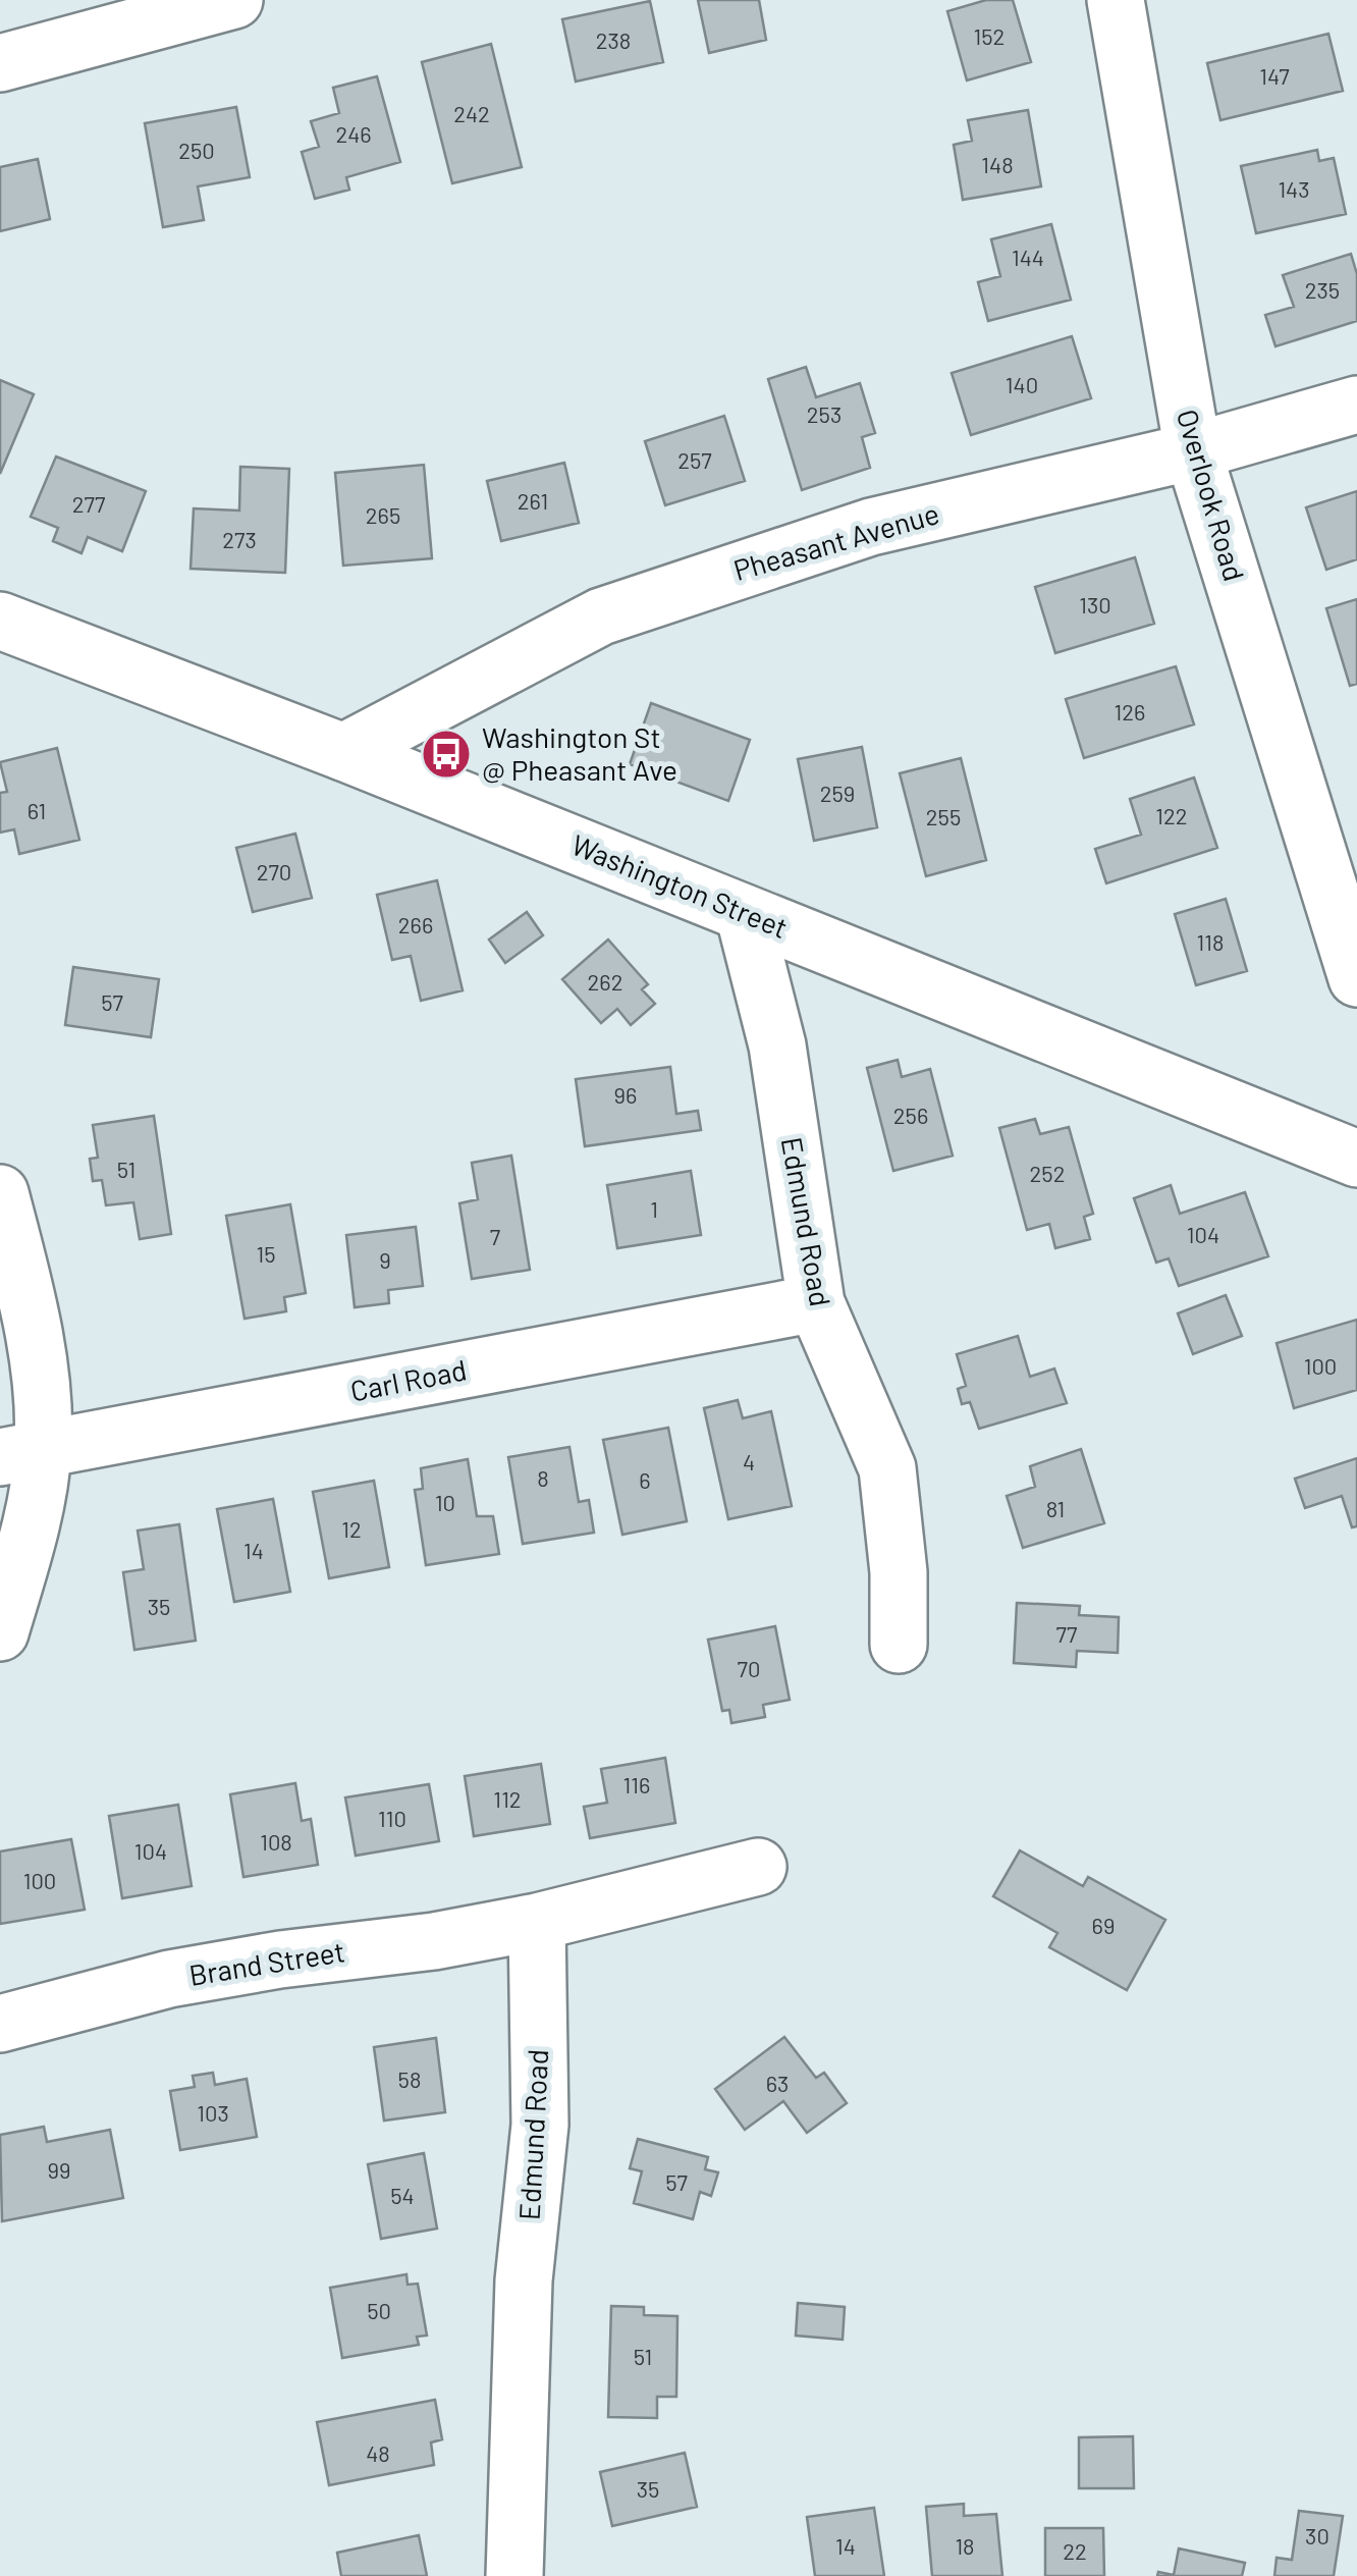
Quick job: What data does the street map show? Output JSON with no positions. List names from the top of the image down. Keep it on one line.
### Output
{"streets":{"street":["Overlook Road","Pheasant Avenue","Washington Street","Edmund Road","Carl Road","Brand Street"]},"crossings":[["Overlook Road","Pheasant Avenue"],["Pheasant Avenue","Washington Street"],["Washington Street","Edmund Road"],["Edmund Road","Carl Road"],["Edmund Road","Brand Street"]],"places":{"bus stop":["Washington St @ Pheasant Ave"]},"house_numbers":["152","238","147","242","246","250","148","143","144","235","140","253","257","261","277","265","273","130","126","259","61","122","255","270","266","118","262","57","96","256","51","252","1","104","7","15","9","100","4","8","6","10","81","12","14","35","77","70","116","112","110","108","104","100","69","58","63","103","99","57","54","50","51","48","35","30","14","18","22"]}
